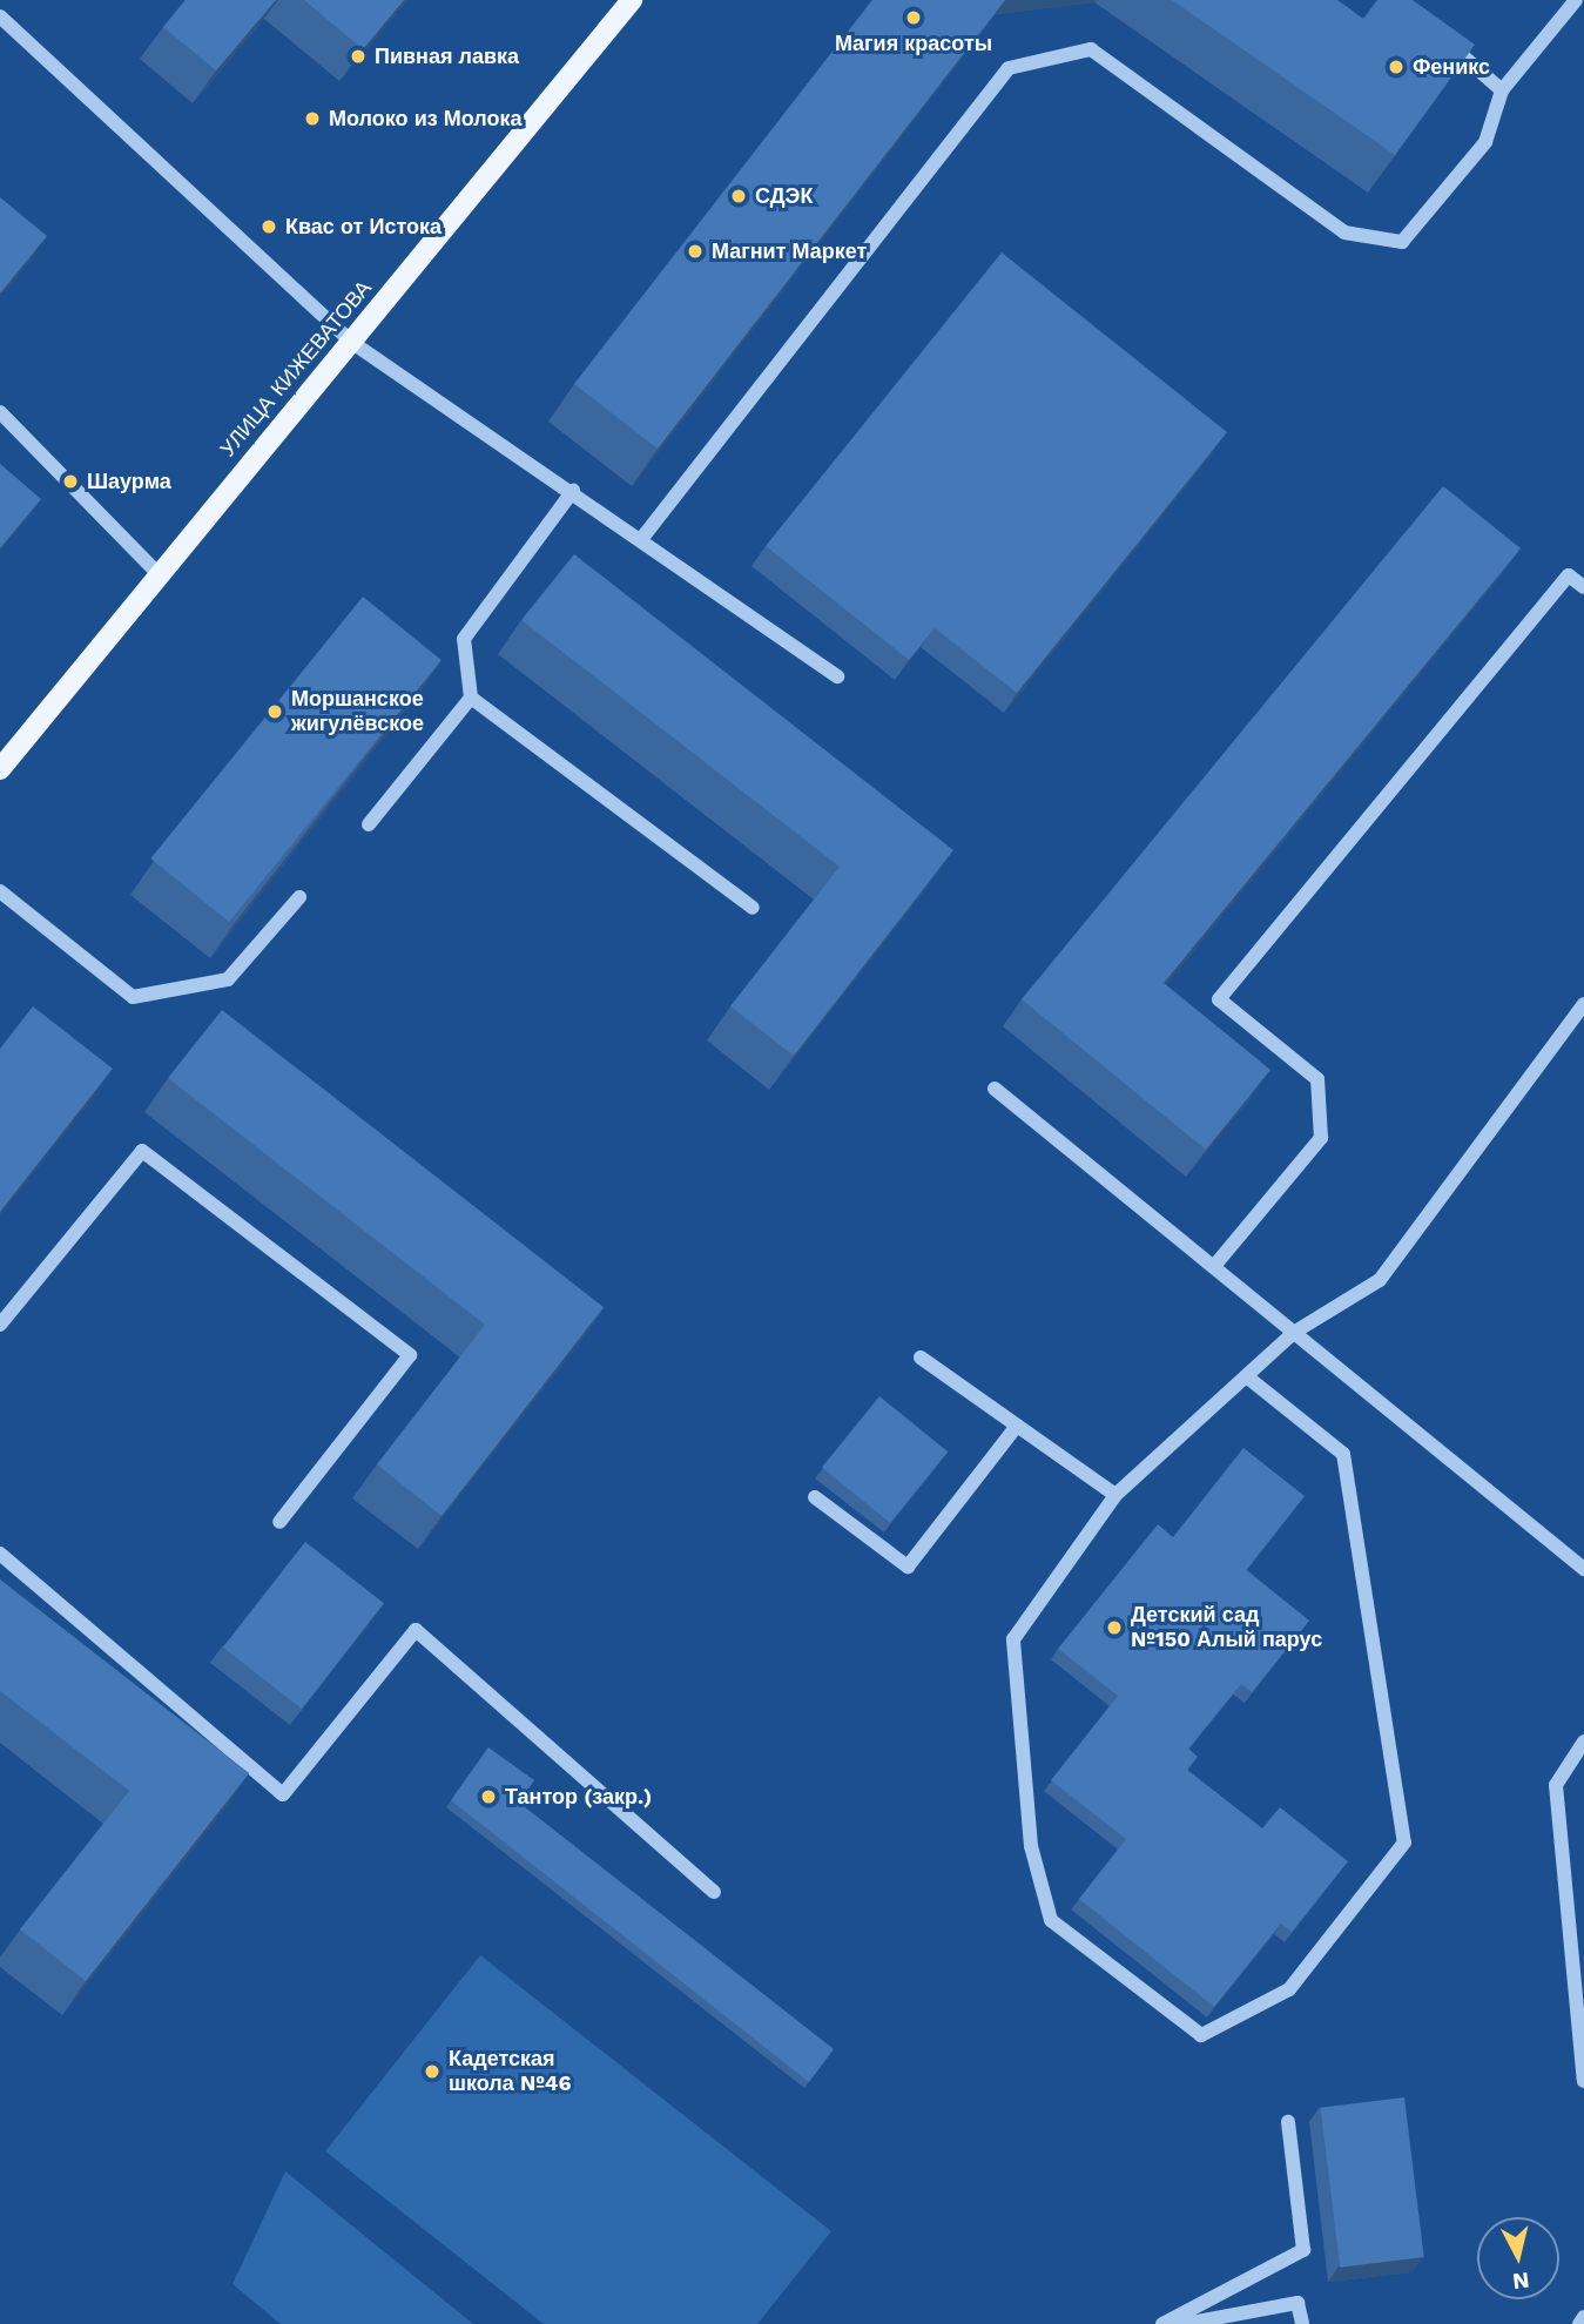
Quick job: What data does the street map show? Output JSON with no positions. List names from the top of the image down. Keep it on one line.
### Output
{"streets":{"main road":["УЛИЦА КИЖЕВАТОВА"]},"places":["Магия красоты","Пивная лавка","Феникс","Молоко из Молока","СДЭК","Квас от Истока","Магнит Маркет","Шаурма","Моршанское жигулёвское","Детский сад №150 Алый парус","Тантор (закр.)","Кадетская школа №46"],"north":"bottom"}
